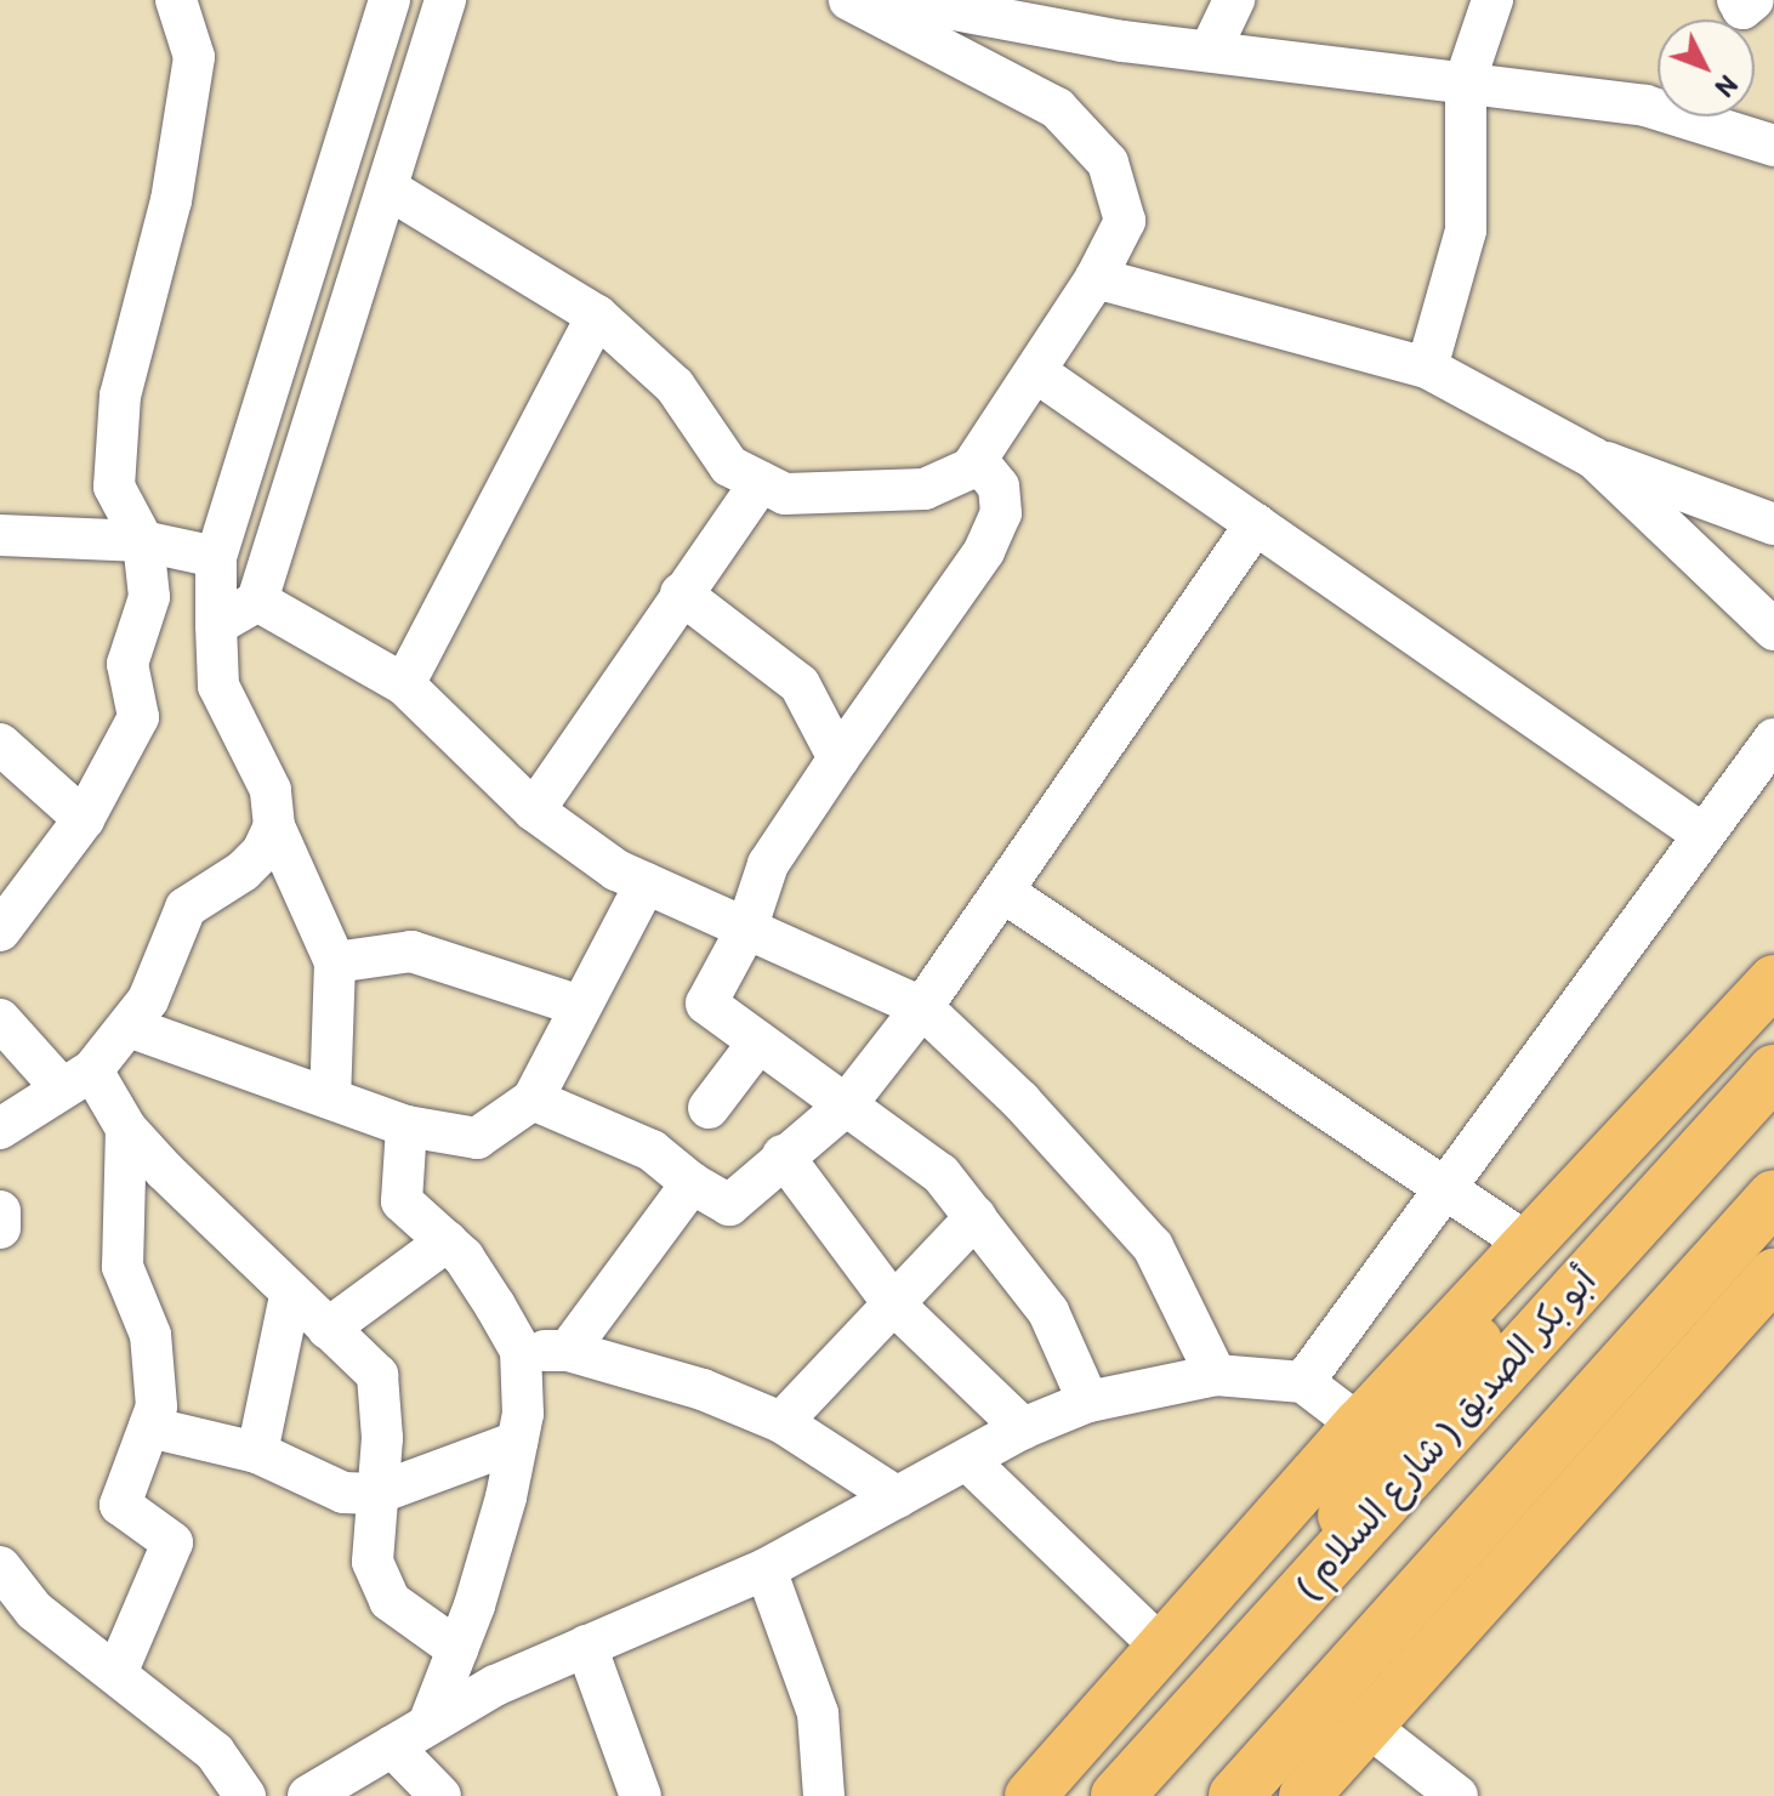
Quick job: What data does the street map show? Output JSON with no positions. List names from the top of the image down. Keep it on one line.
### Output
{"streets":{"highway":["( شارع السلام ) أبو بكر الصديق"]},"north":"bottom right"}
